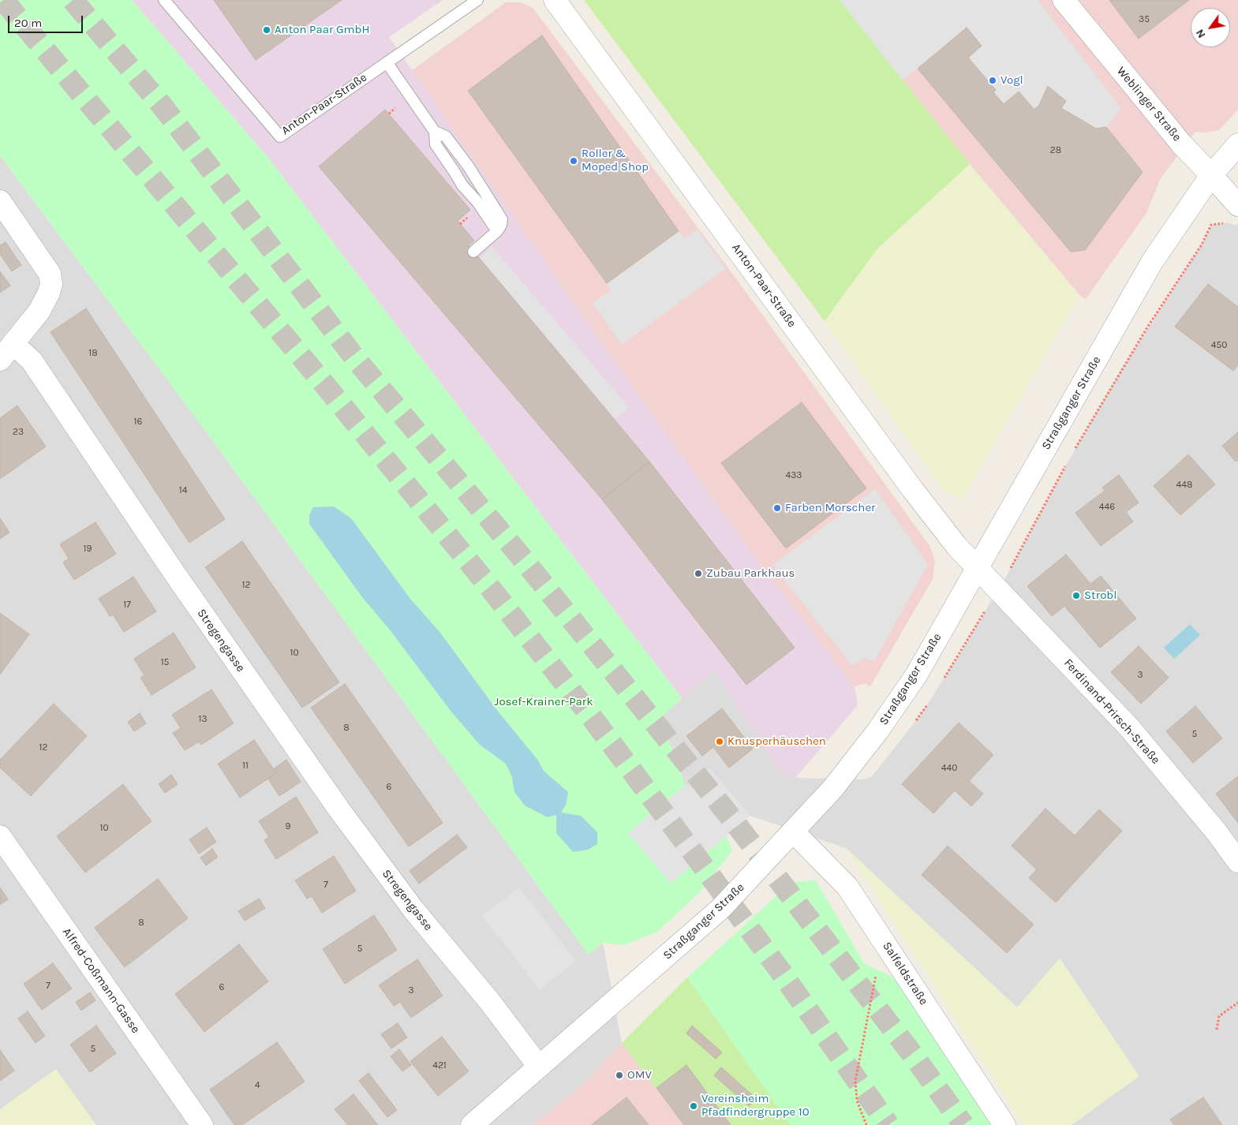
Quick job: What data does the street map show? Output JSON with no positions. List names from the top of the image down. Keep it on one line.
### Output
{"streets":{"street":["Anton-Paar-Straße","Weblinger Straße","Straßganger Straße","Stregengasse","Ferdinand-Prirsch-Straße","Salfeldstraße","Alfred-Coßmann-Gasse"]},"crossings":[["Anton-Paar-Straße","Straßganger Straße"],["Anton-Paar-Straße","Ferdinand-Prirsch-Straße"],["Weblinger Straße","Straßganger Straße"],["Straßganger Straße","Stregengasse"],["Straßganger Straße","Ferdinand-Prirsch-Straße"],["Straßganger Straße","Salfeldstraße"]],"parks":["Josef-Krainer-Park"],"places":["Anton Paar GmbH","Vogl","Roller & Moped Shop","Farben Morscher","Zubau Parkhaus","Strobl","Knusperhäuschen","OMV","Vereinsheim Pfadfindergruppe 10"],"house_numbers":["35","28","450","18","16","23","433","448","14","446","19","12","17","10","15","3","13","8","5","12","11","440","6","9","10","7","8","5","7","6","3","5","421","4"],"scale_bar":"20 m","north":"bottom left"}
